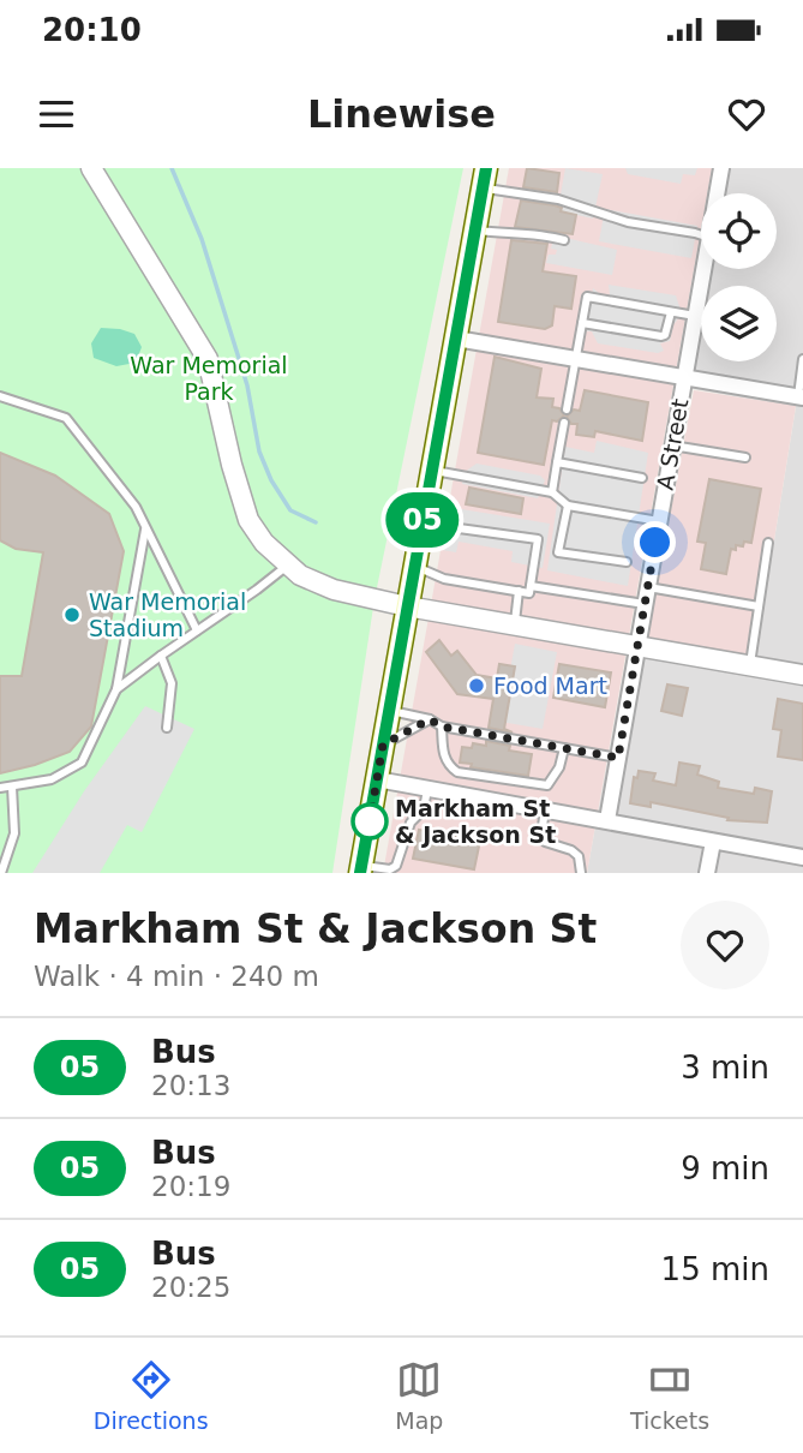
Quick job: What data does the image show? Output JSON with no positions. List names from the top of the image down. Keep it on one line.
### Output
{"streets":{"street":["A Street"]},"parks":["War Memorial Park"],"places":["War Memorial Stadium","Food Mart","Markham St & Jackson St"],"lines":["bus line 05"],"page":{"status":"20:10","header":"Linewise","on_map":"05","heading":["Markham St & Jackson St","Walk · 4 min · 240 m"],"list":[{"mark":"05","name":"Bus","note":"20:13","value":"3 min"},{"mark":"05","name":"Bus","note":"20:19","value":"9 min"},{"mark":"05","name":"Bus","note":"20:25","value":"15 min"}],"tabs":["Directions","Map","Tickets"]}}
